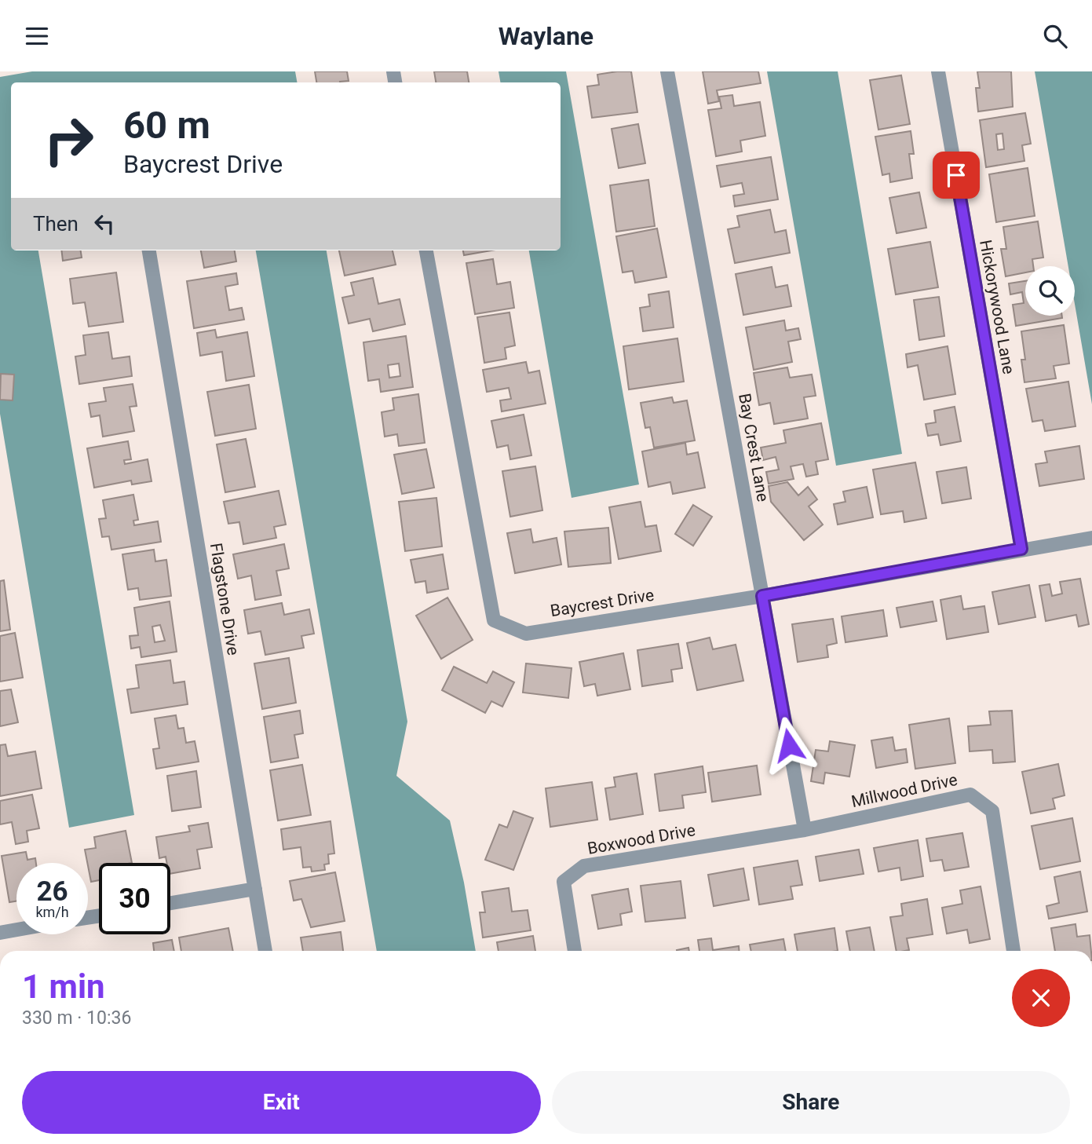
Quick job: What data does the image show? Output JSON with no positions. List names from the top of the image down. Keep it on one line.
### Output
{"streets":{"street":["Hickorywood Lane","Bay Crest Lane","Flagstone Drive","Baycrest Drive","Millwood Drive","Boxwood Drive"]},"crossings":[["Hickorywood Lane","Baycrest Drive"],["Bay Crest Lane","Baycrest Drive"],["Bay Crest Lane","Millwood Drive"],["Bay Crest Lane","Boxwood Drive"],["Millwood Drive","Boxwood Drive"]],"page":{"header":"Waylane","turn":["60 m","Baycrest Drive"],"then":"Then","speed":"26 km/h","limit":"30","heading":["1 min","330 m · 10:36"],"buttons":["Exit","Share"]}}
